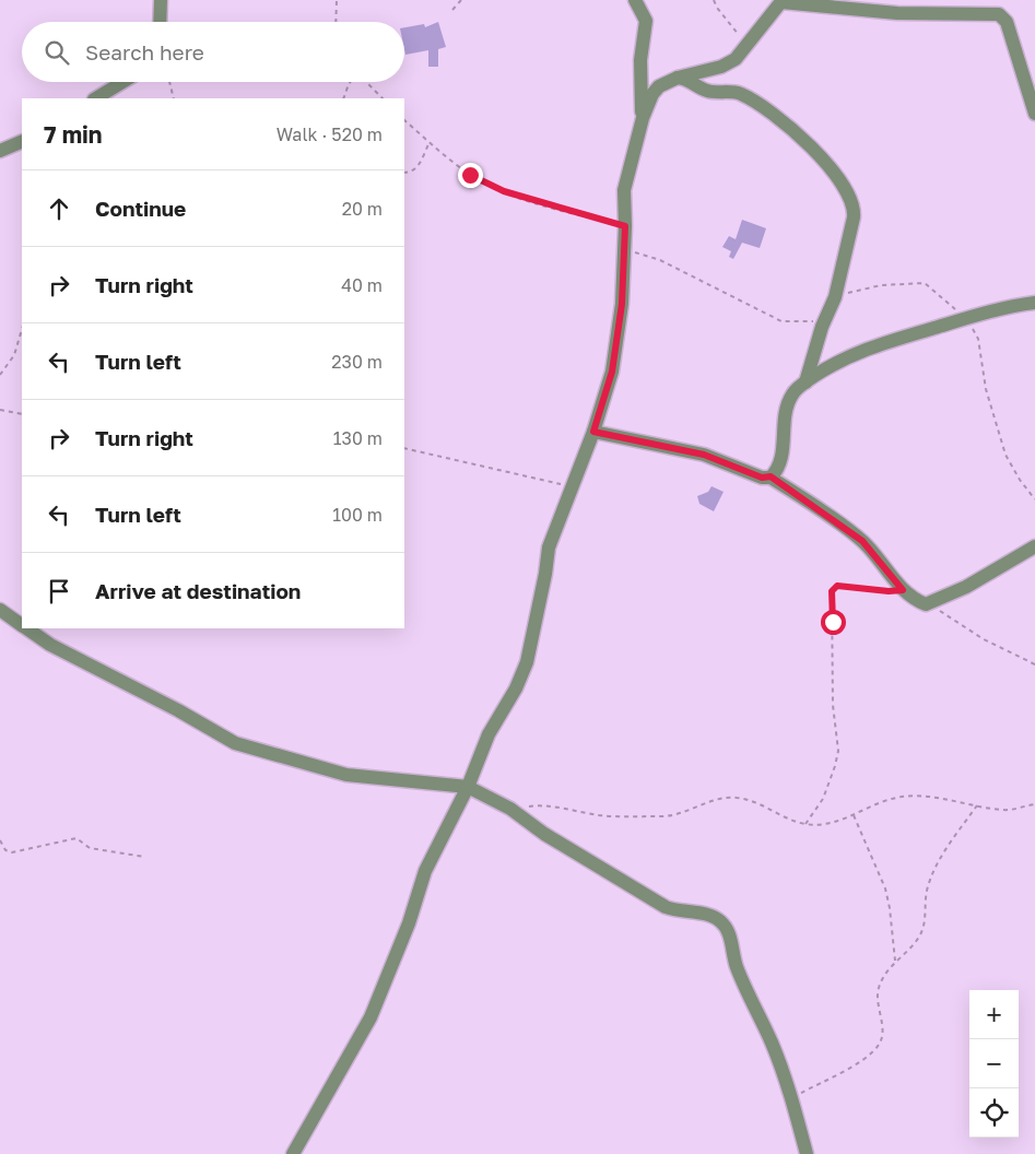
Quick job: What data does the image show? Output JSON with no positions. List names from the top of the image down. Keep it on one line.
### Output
{"page":{"search":"Search here","heading":["7 min","Walk · 520 m"],"list":[["Continue","20 m"],["Turn right","40 m"],["Turn left","230 m"],["Turn right","130 m"],["Turn left","100 m"],"Arrive at destination"],"map_buttons":["+","−"]}}
